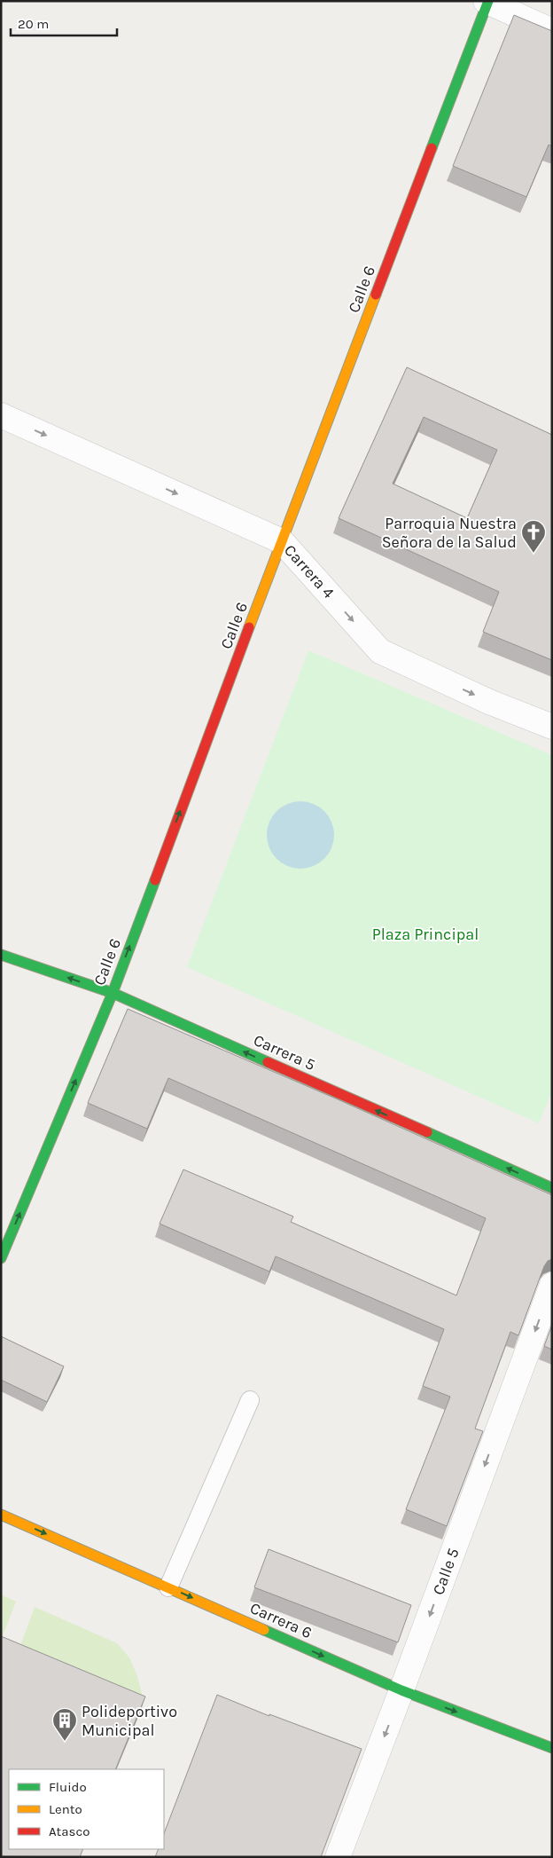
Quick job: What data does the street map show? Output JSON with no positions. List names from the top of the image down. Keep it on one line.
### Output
{"streets":{"street":["Calle 6","Carrera 4","Carrera 5","Calle 5","Carrera 6"]},"crossings":[["Calle 6","Carrera 4"],["Calle 6","Carrera 5"],["Calle 5","Carrera 6"]],"one_way":["Calle 6","Carrera 4","Carrera 5","Calle 5","Carrera 6"],"parks":["Plaza Principal"],"places":{"church":["Parroquia Nuestra Señora de la Salud"],"building":["Polideportivo Municipal"]},"legend":["Fluido","Lento","Atasco"],"scale_bar":"20 m"}
